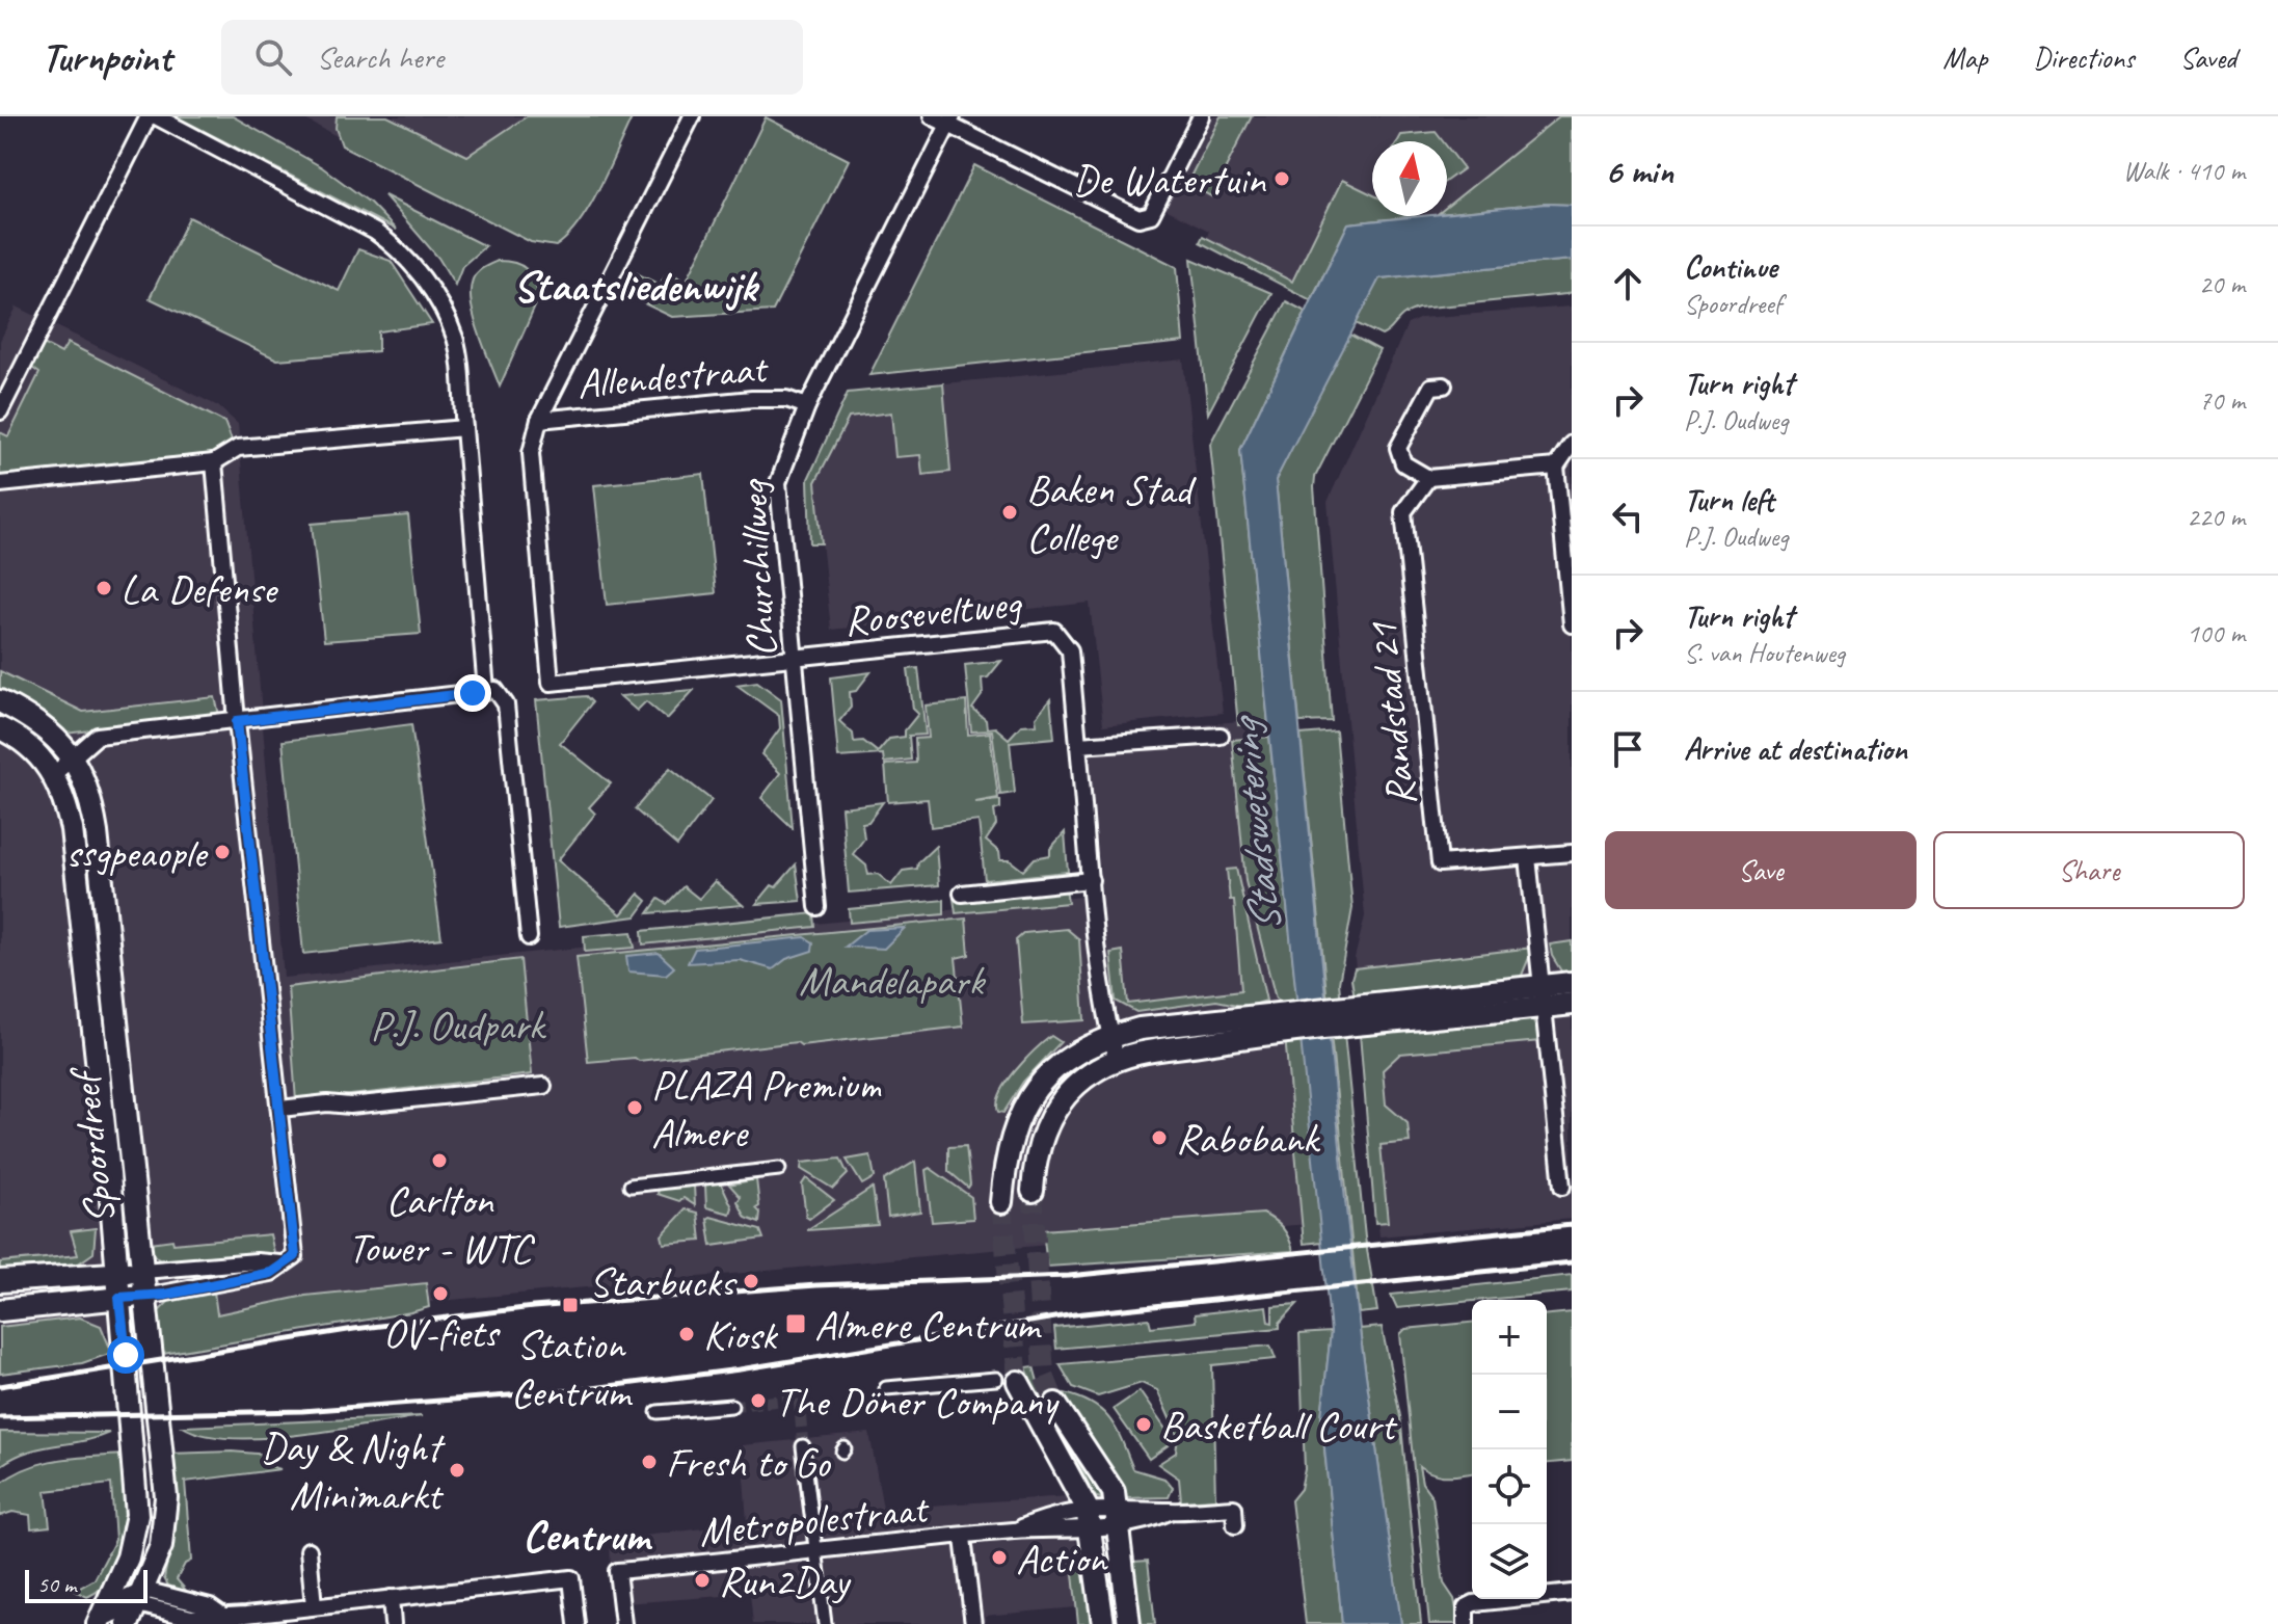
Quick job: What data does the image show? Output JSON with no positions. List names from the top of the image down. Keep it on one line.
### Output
{"streets":{"main road":["Spoordreef"],"street":["Allendestraat","Churchillweg","Rooseveltweg","Randstad 21","Metropolestraat"]},"crossings":[["Allendestraat","Churchillweg"],["Churchillweg","Rooseveltweg"]],"districts":["Staatsliedenwijk","Centrum"],"water":["Stadswetering"],"parks":["Mandelapark","P.J. Oudpark"],"places":{"other":["De Watertuin","Baken Stad College","La Defense","ssgpeaople","PLAZA Premium Almere","Rabobank","Carlton Tower - WTC","Starbucks","OV-fiets","Kiosk","The Döner Company","Basketball Court","Fresh to Go","Day & Night Minimarkt","Action","Run2Day"],"transit":["Station Centrum","Almere Centrum"]},"scale_bar":"50 m","north":"top","page":{"header":"Turnpoint","search":"Search here","nav":["Map","Directions","Saved"],"heading":["6 min","Walk · 410 m"],"list":[["Continue","Spoordreef","20 m"],["Turn right","P.J. Oudweg","70 m"],["Turn left","P.J. Oudweg","220 m"],["Turn right","S. van Houtenweg","100 m"],"Arrive at destination"],"buttons":["Save","Share"],"map_buttons":["+","−"],"scale":"50 m"}}
